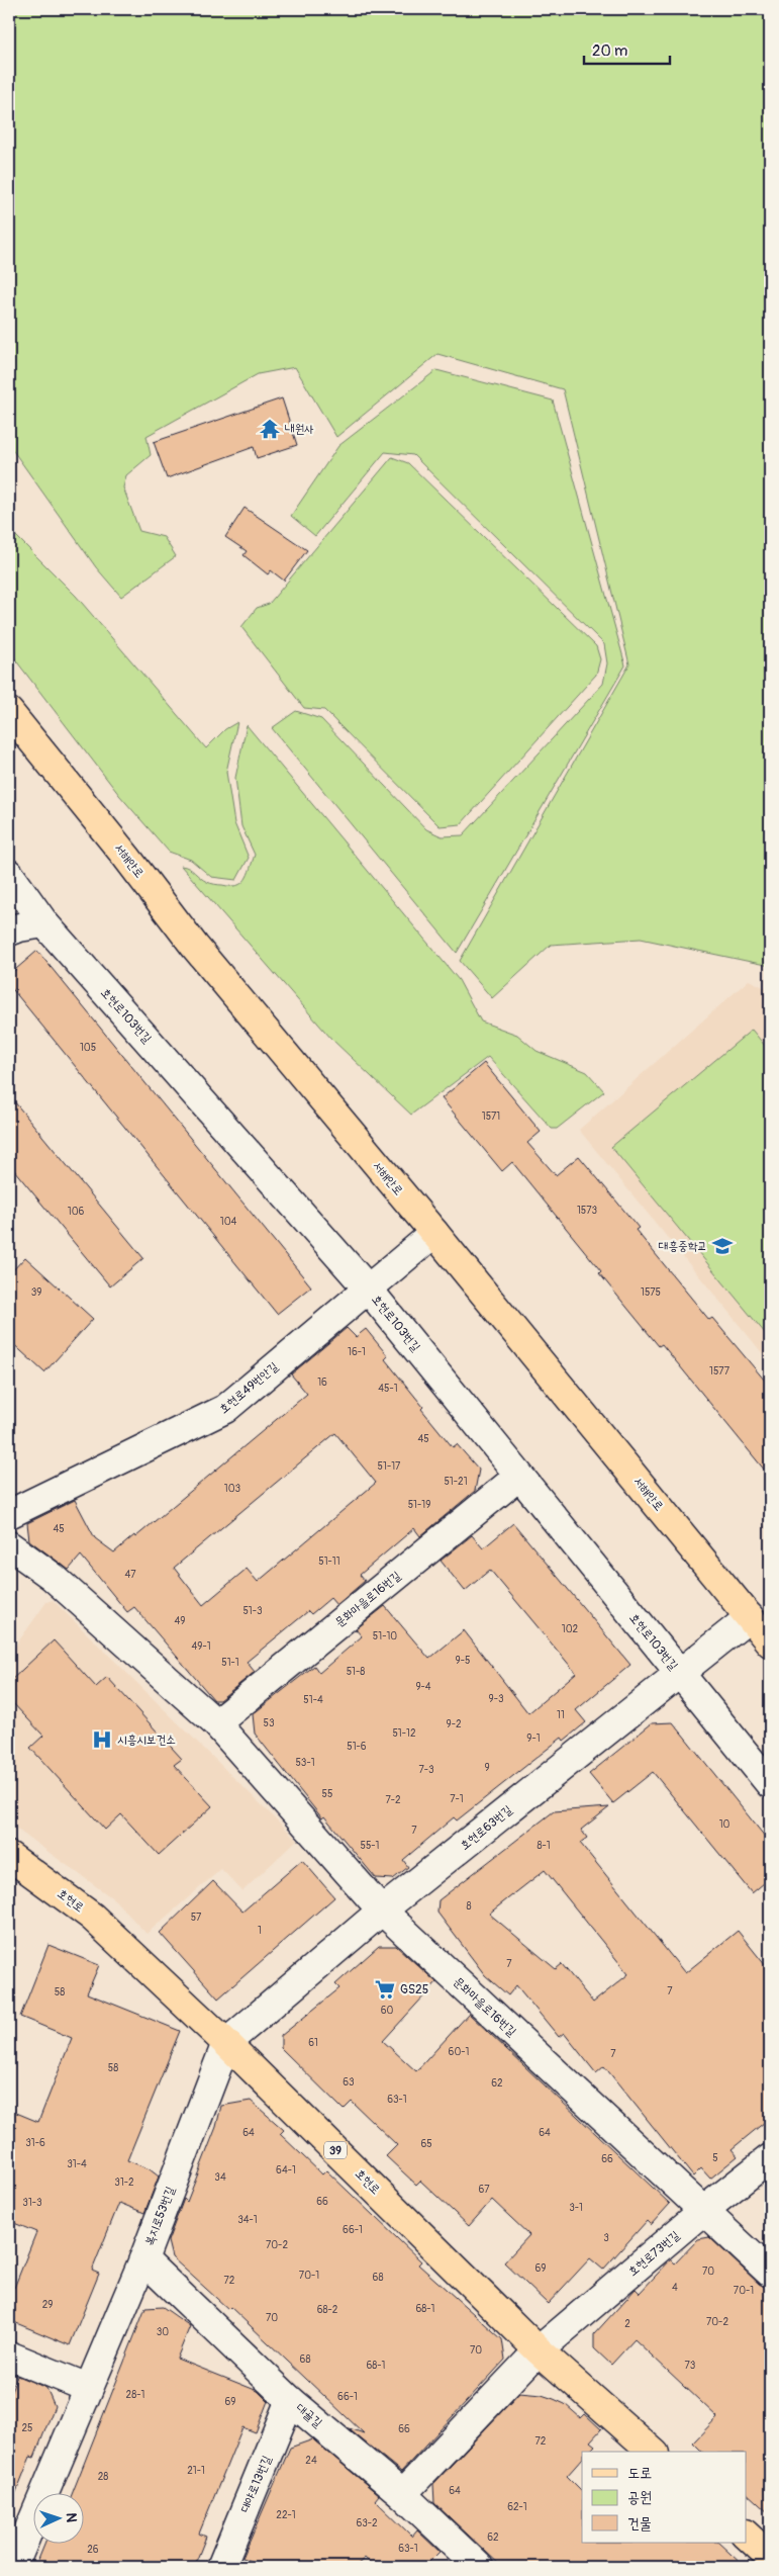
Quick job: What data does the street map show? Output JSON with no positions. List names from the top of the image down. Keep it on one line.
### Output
{"streets":{"main road":["서해안로","호현로","39"],"street":["호현로103번길","호현로49번안길","문화마을로16번길","호현로63번길","복지로53번길","호현로73번길","대골길","대야로13번길"]},"crossings":[["서해안로","호현로49번안길"],["서해안로","호현로63번길"],["호현로103번길","호현로49번안길"],["호현로103번길","문화마을로16번길"],["호현로103번길","호현로63번길"],["문화마을로16번길","호현로63번길"],["문화마을로16번길","호현로73번길"],["호현로63번길","호현로"],["호현로63번길","복지로53번길"],["호현로","복지로53번길"],["호현로","호현로73번길"],["복지로53번길","대골길"],["호현로73번길","대골길"],["대골길","대야로13번길"]],"places":{"temple":["내원사"],"school or university":["대흥중학교"],"hospital":["시흥시보건소"],"supermarket":["GS25"]},"house_numbers":["105","1571","1573","106","104","39","1575","16-1","1577","16","45-1","45","51-17","51-21","103","51-19","45","51-11","47","51-3","49","102","51-10","49-1","9-5","51-1","51-8","9-4","9-3","51-4","11","53","9-2","51-12","9-1","51-6","53-1","9","7-3","55","7-1","7-2","10","7","55-1","8-1","8","57","1","7","7","58","60","61","60-1","7","58","63","62","63-1","64","64","31-6","65","5","66","31-4","64-1","34","31-2","67","66","31-3","3-1","34-1","66-1","3","70-2","69","70","70-1","68","72","4","70-1","29","68-1","68-2","70","70-2","2","30","70","68","68-1","73","28-1","66-1","69","25","66","72","24","21-1","28","64","62-1","22-1","63-2","62","63-1","26"],"legend":["도로","공원","건물"],"scale_bar":"20 m","north":"right"}
